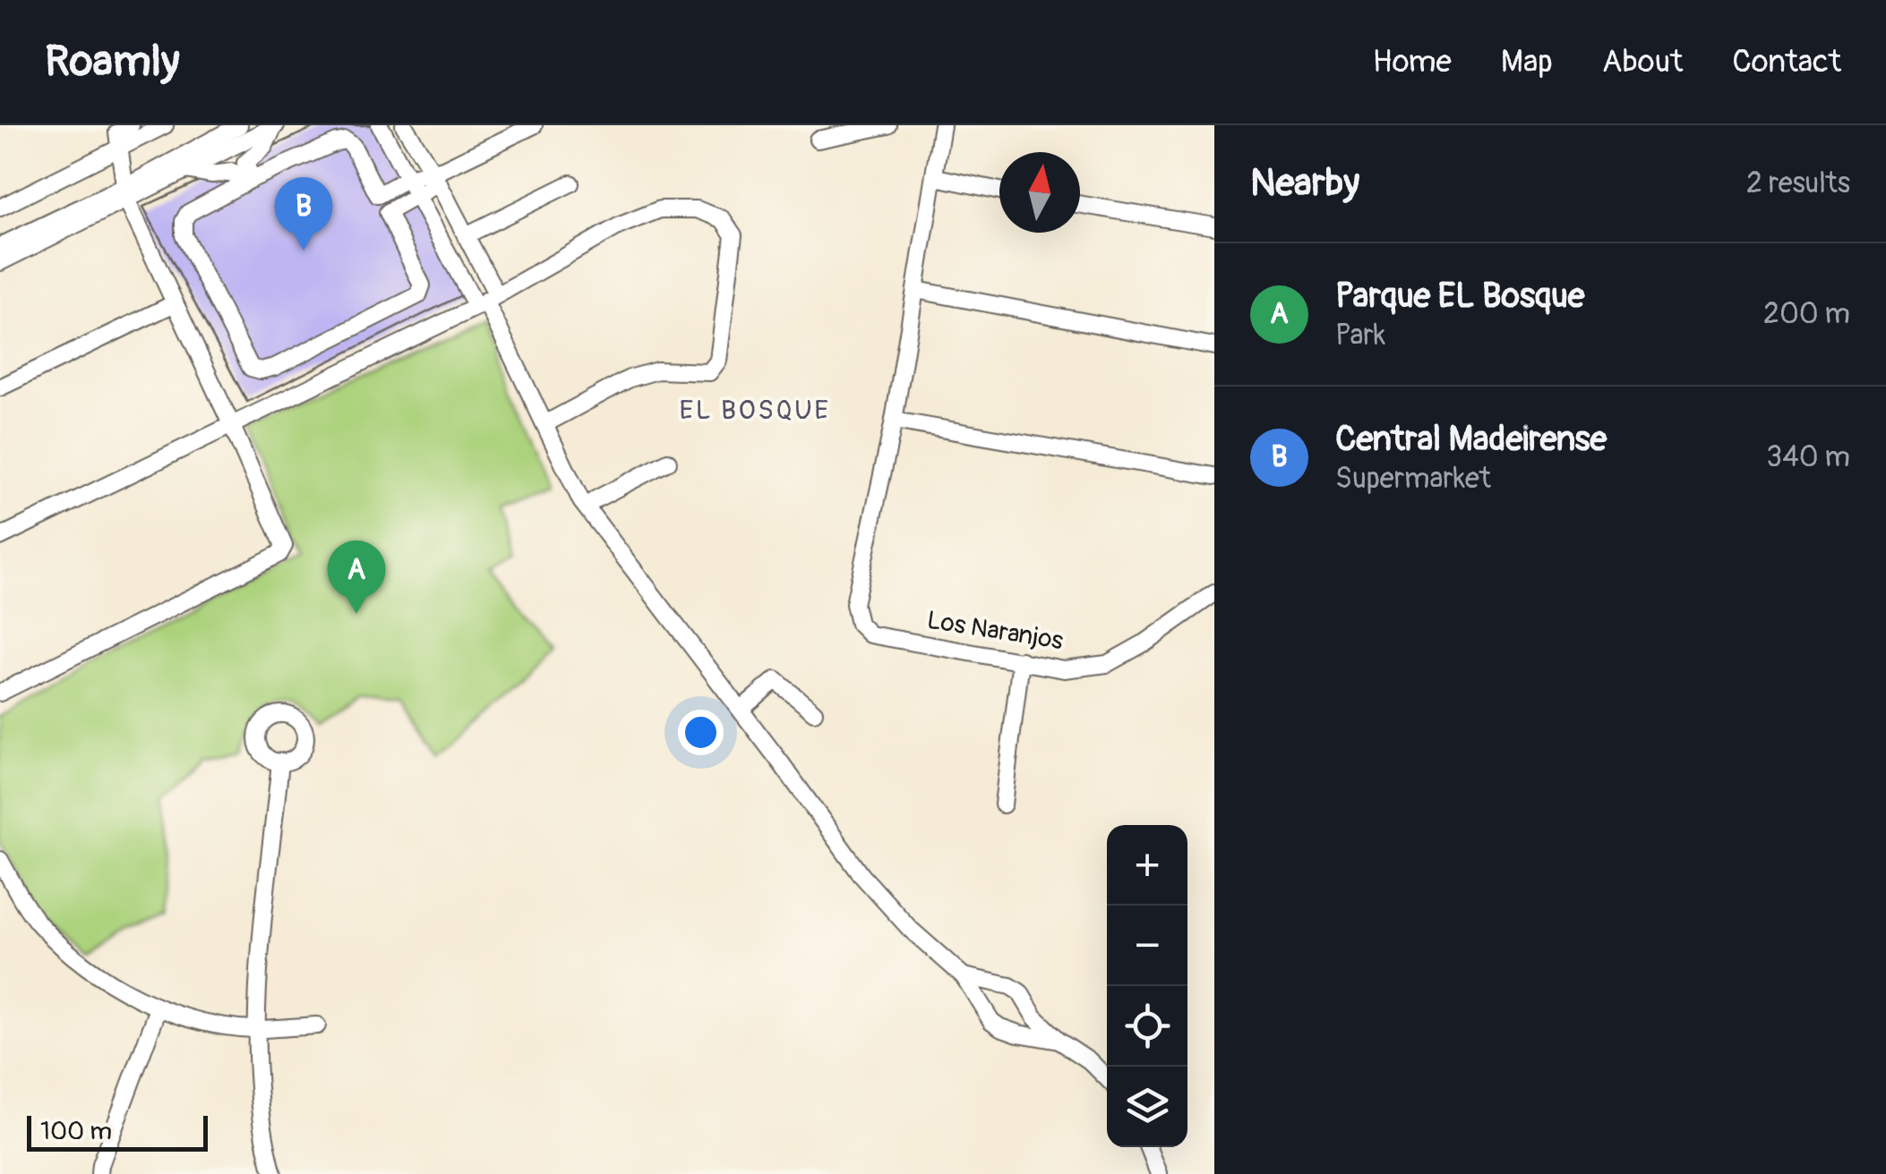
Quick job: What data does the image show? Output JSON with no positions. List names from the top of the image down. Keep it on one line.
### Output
{"streets":{"street":["Los Naranjos"]},"districts":["EL BOSQUE"],"scale_bar":"100 m","north":"top","page":{"header":"Roamly","nav":["Home","Map","About","Contact"],"heading":["Nearby","2 results"],"pins":["B","A"],"list":[{"mark":"A","name":"Parque EL Bosque","note":"Park","value":"200 m"},{"mark":"B","name":"Central Madeirense","note":"Supermarket","value":"340 m"}],"map_buttons":["+","−"],"scale":"100 m"}}
